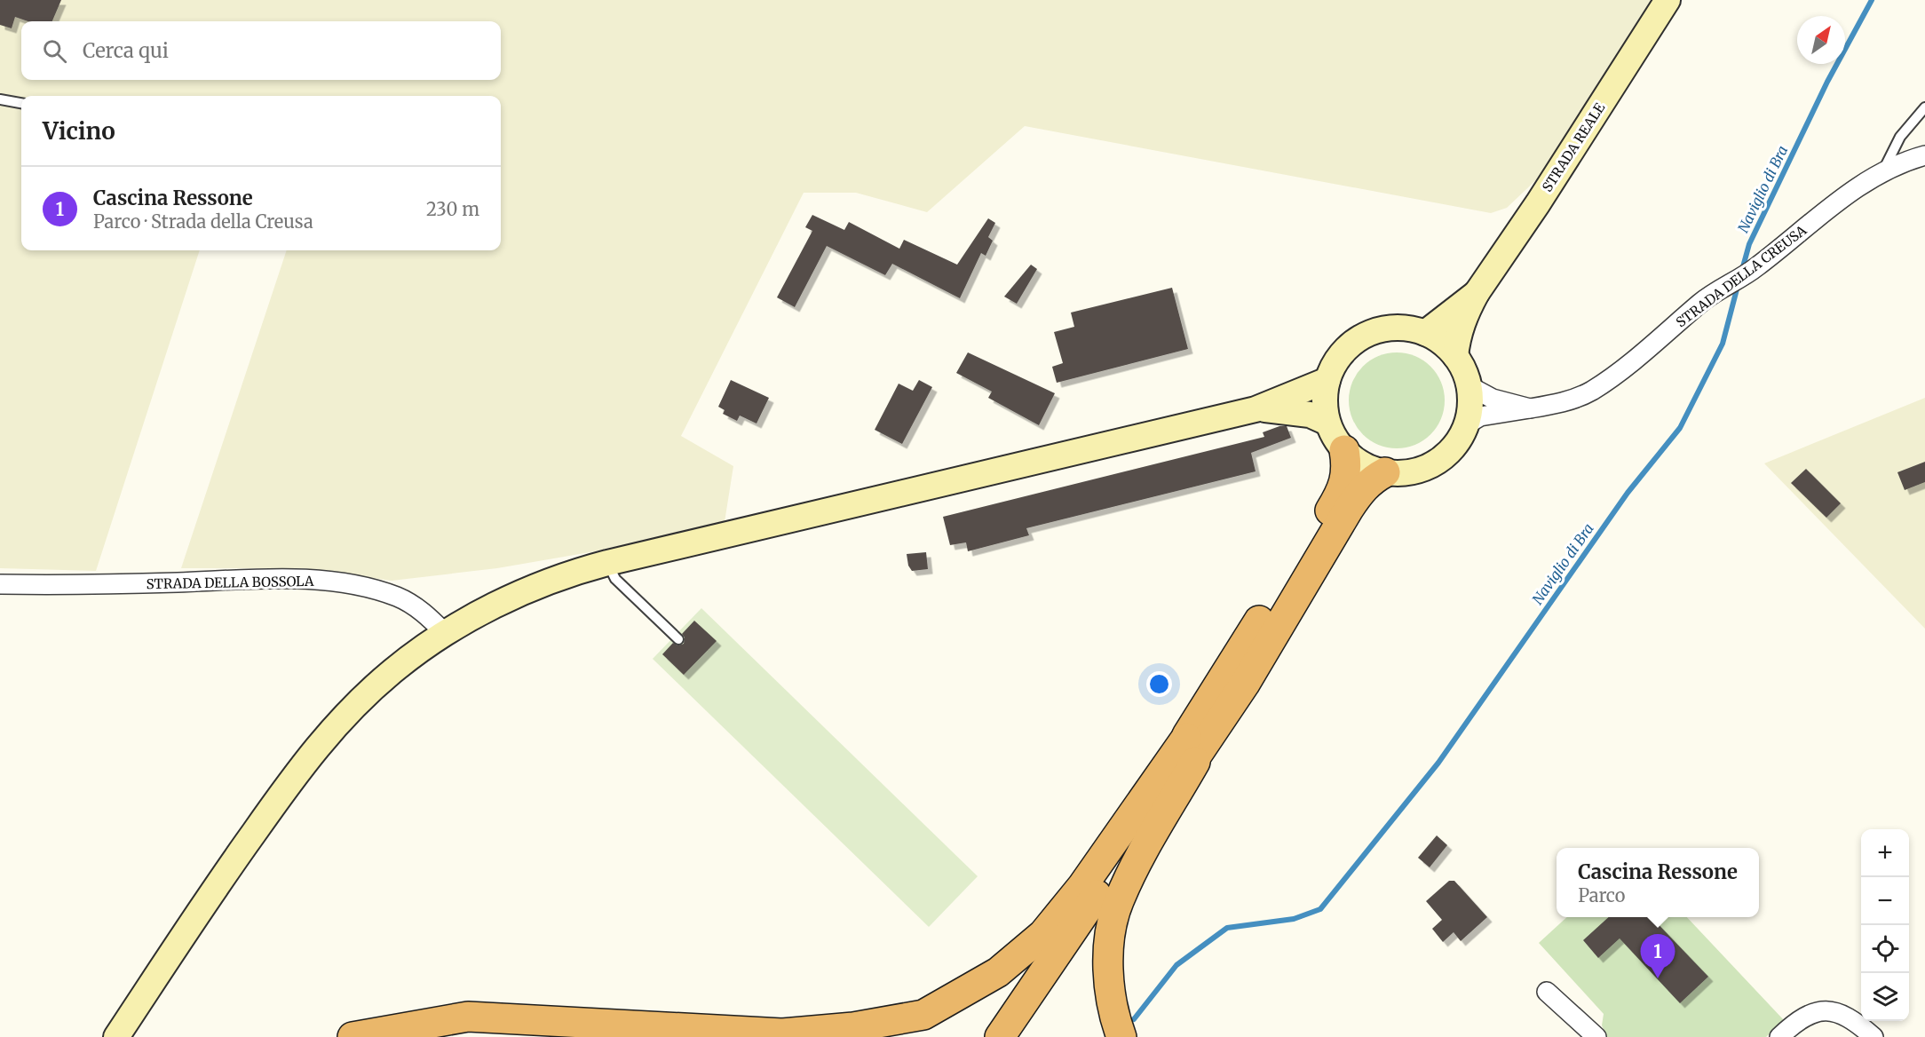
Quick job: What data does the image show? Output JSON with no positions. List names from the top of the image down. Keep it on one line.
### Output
{"streets":{"main road":["STRADA REALE"],"street":["STRADA DELLA CREUSA","STRADA DELLA BOSSOLA"]},"crossings":[["STRADA REALE","STRADA DELLA CREUSA"]],"water":["Naviglio di Bra"],"north":"top right","page":{"search":"Cerca qui","heading":"Vicino","list":[{"mark":"1","name":"Cascina Ressone","note":"Parco · Strada della Creusa","value":"230 m"}],"map_buttons":["+","−"],"popup":["Cascina Ressone","Parco"],"pins":"1"}}
